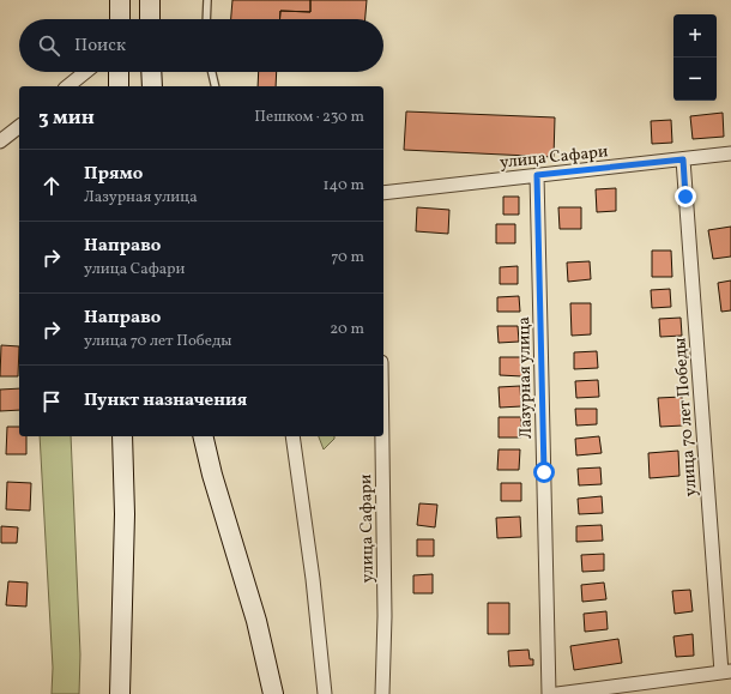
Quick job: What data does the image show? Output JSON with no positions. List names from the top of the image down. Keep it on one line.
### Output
{"streets":{"street":["улица Сафари","Лазурная улица","улица 70 лет Победы"]},"crossings":[["улица Сафари","Лазурная улица"],["улица Сафари","улица 70 лет Победы"]],"page":{"map_buttons":["+","−"],"search":"Поиск","heading":["3 мин","Пешком · 230 m"],"list":[["Прямо","Лазурная улица","140 m"],["Направо","улица Сафари","70 m"],["Направо","улица 70 лет Победы","20 m"],"Пункт назначения"]}}
